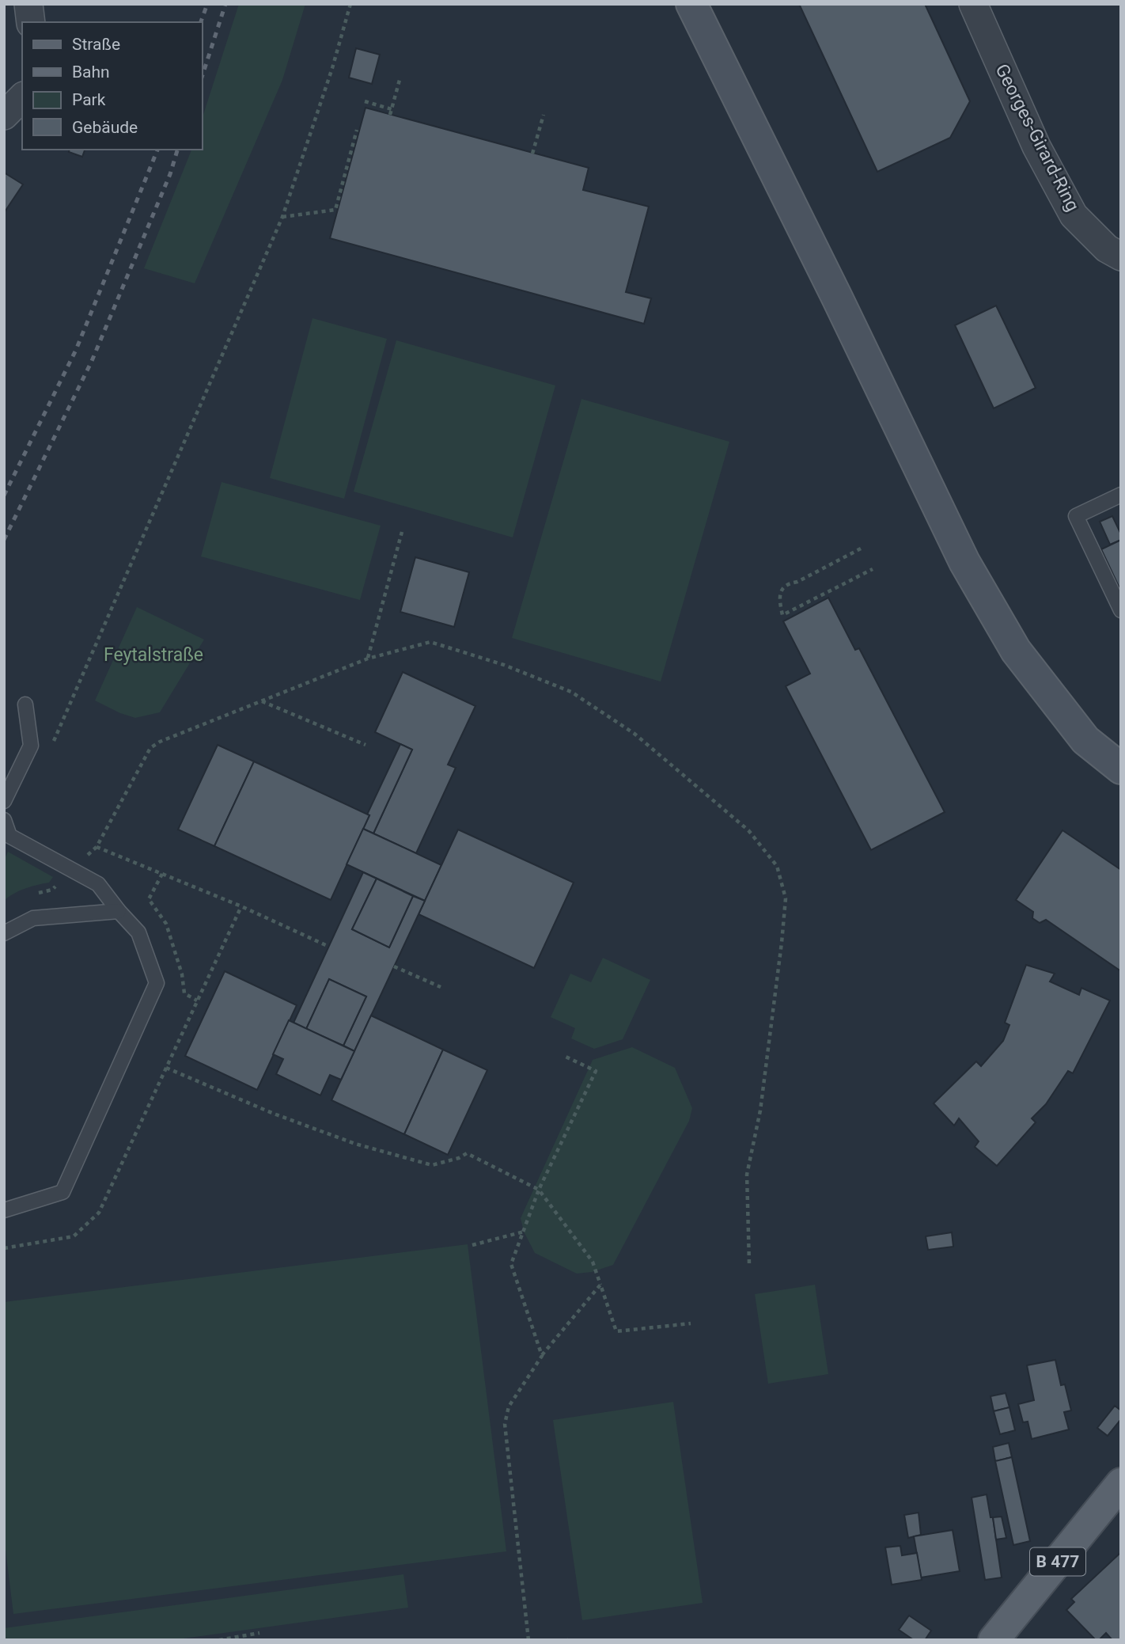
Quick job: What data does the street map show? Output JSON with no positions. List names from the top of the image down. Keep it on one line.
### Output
{"streets":{"main road":["B 477"],"street":["Georges-Girard-Ring"]},"parks":["Feytalstraße"],"legend":["Straße","Bahn","Park","Gebäude"]}
